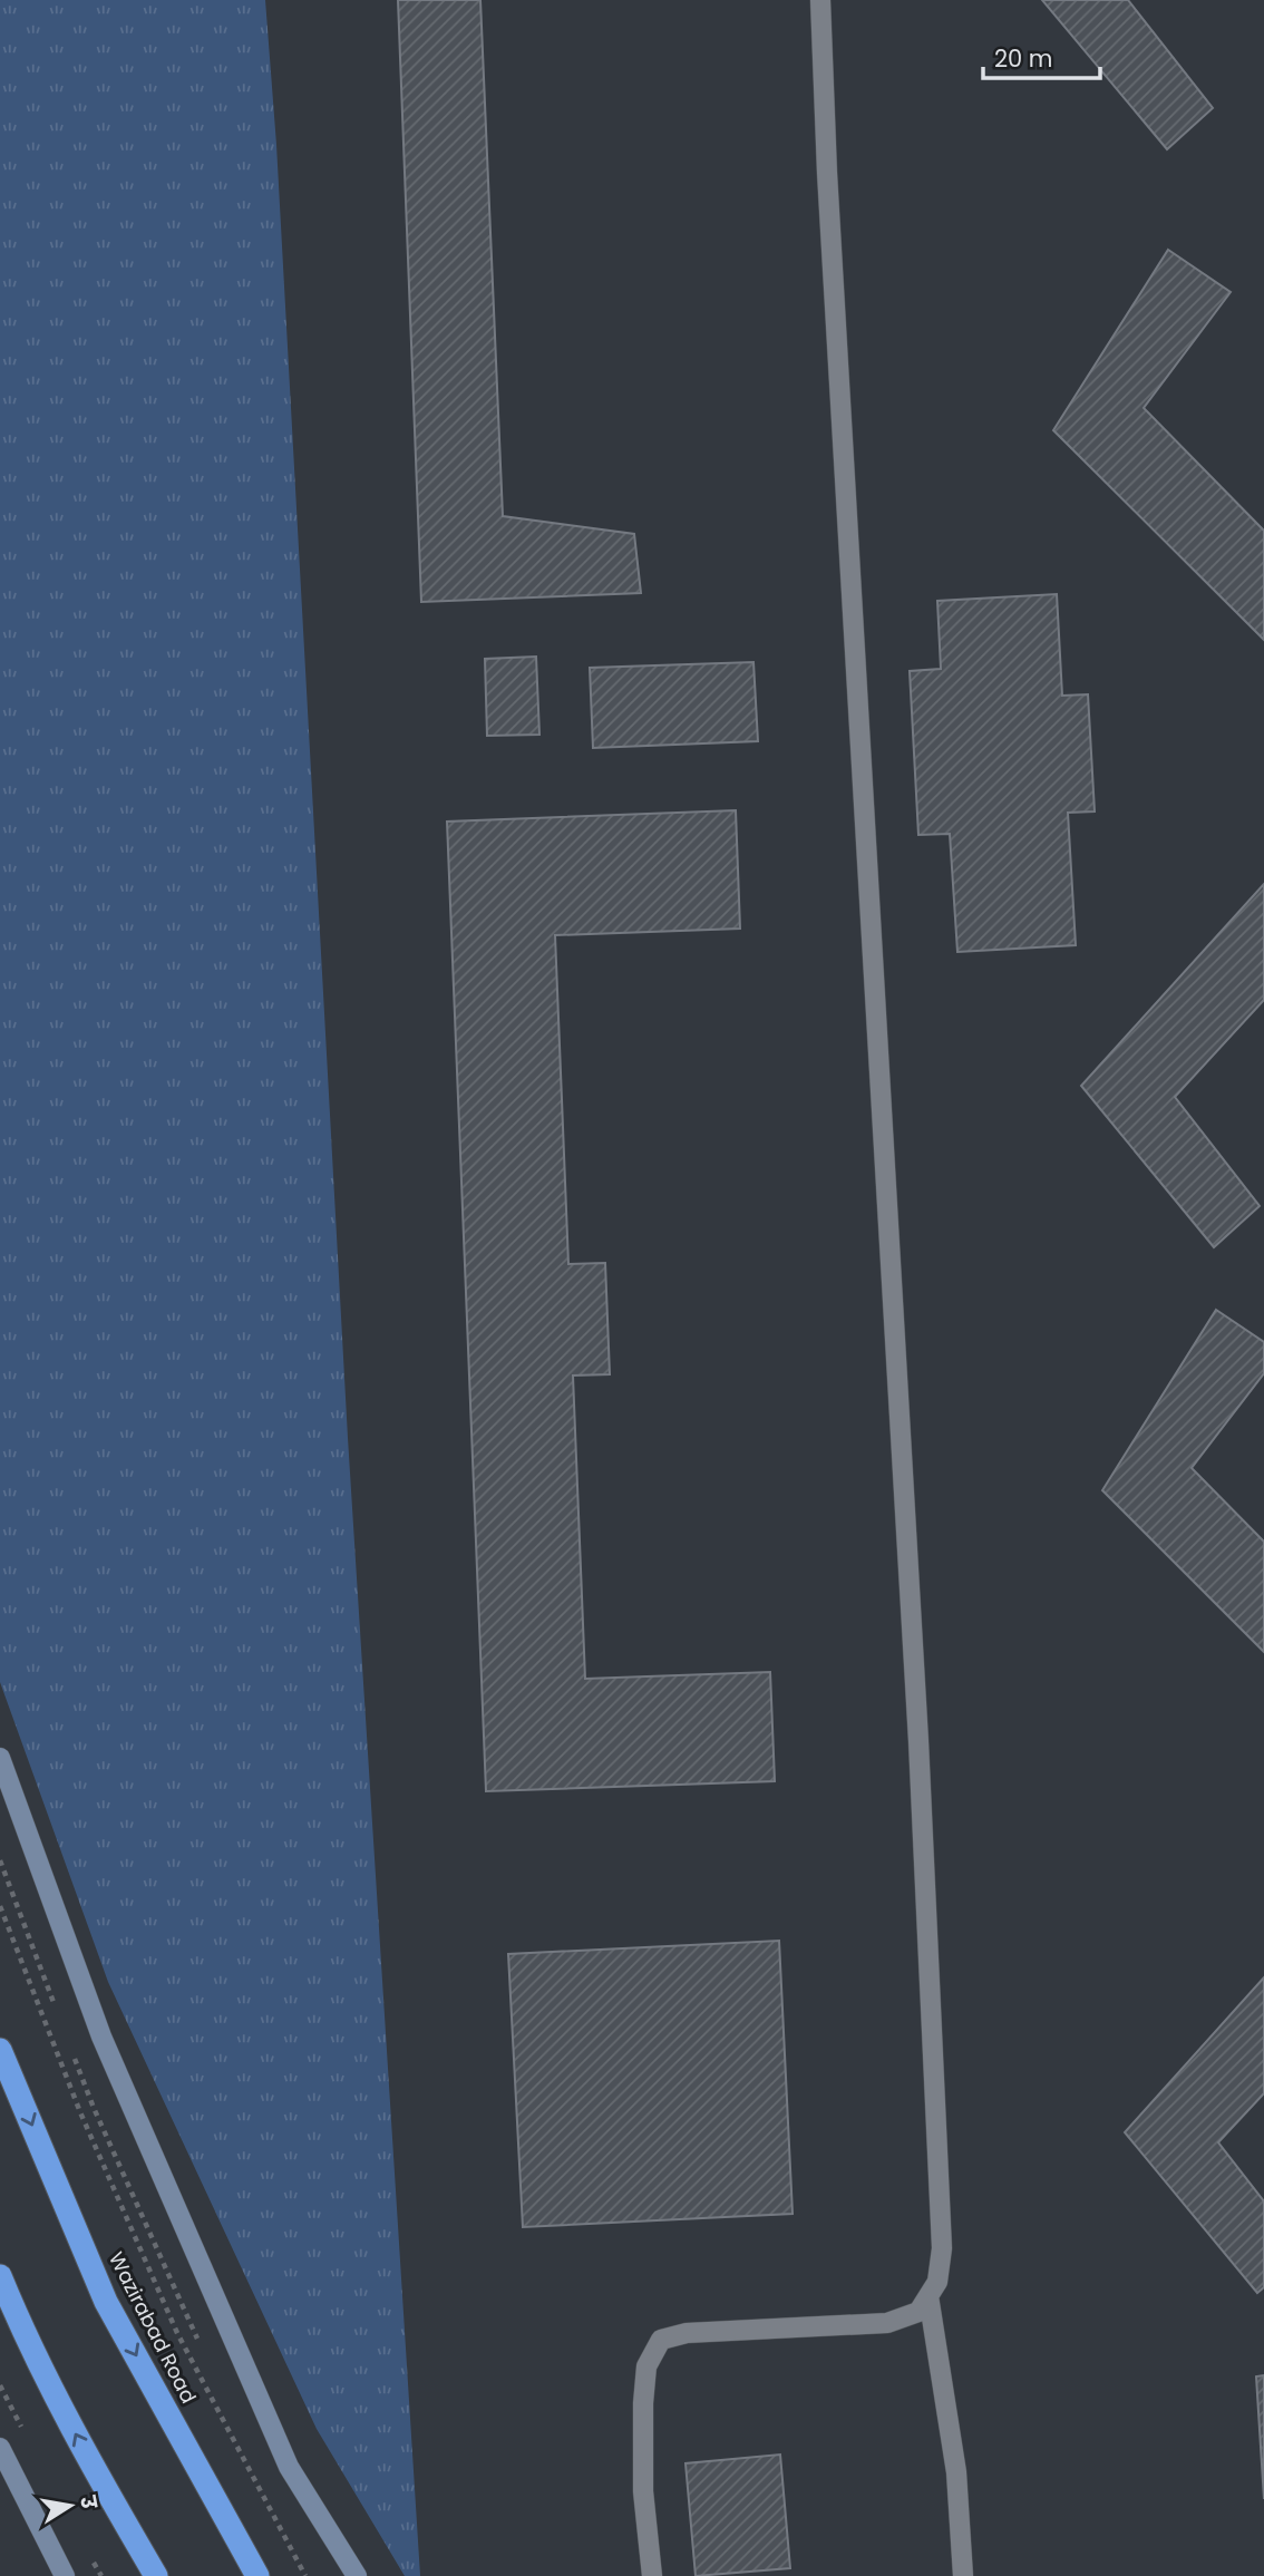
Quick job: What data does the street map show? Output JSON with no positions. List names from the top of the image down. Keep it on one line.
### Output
{"streets":{"highway":["Wazirabad Road"]},"scale_bar":"20 m","north":"right"}
